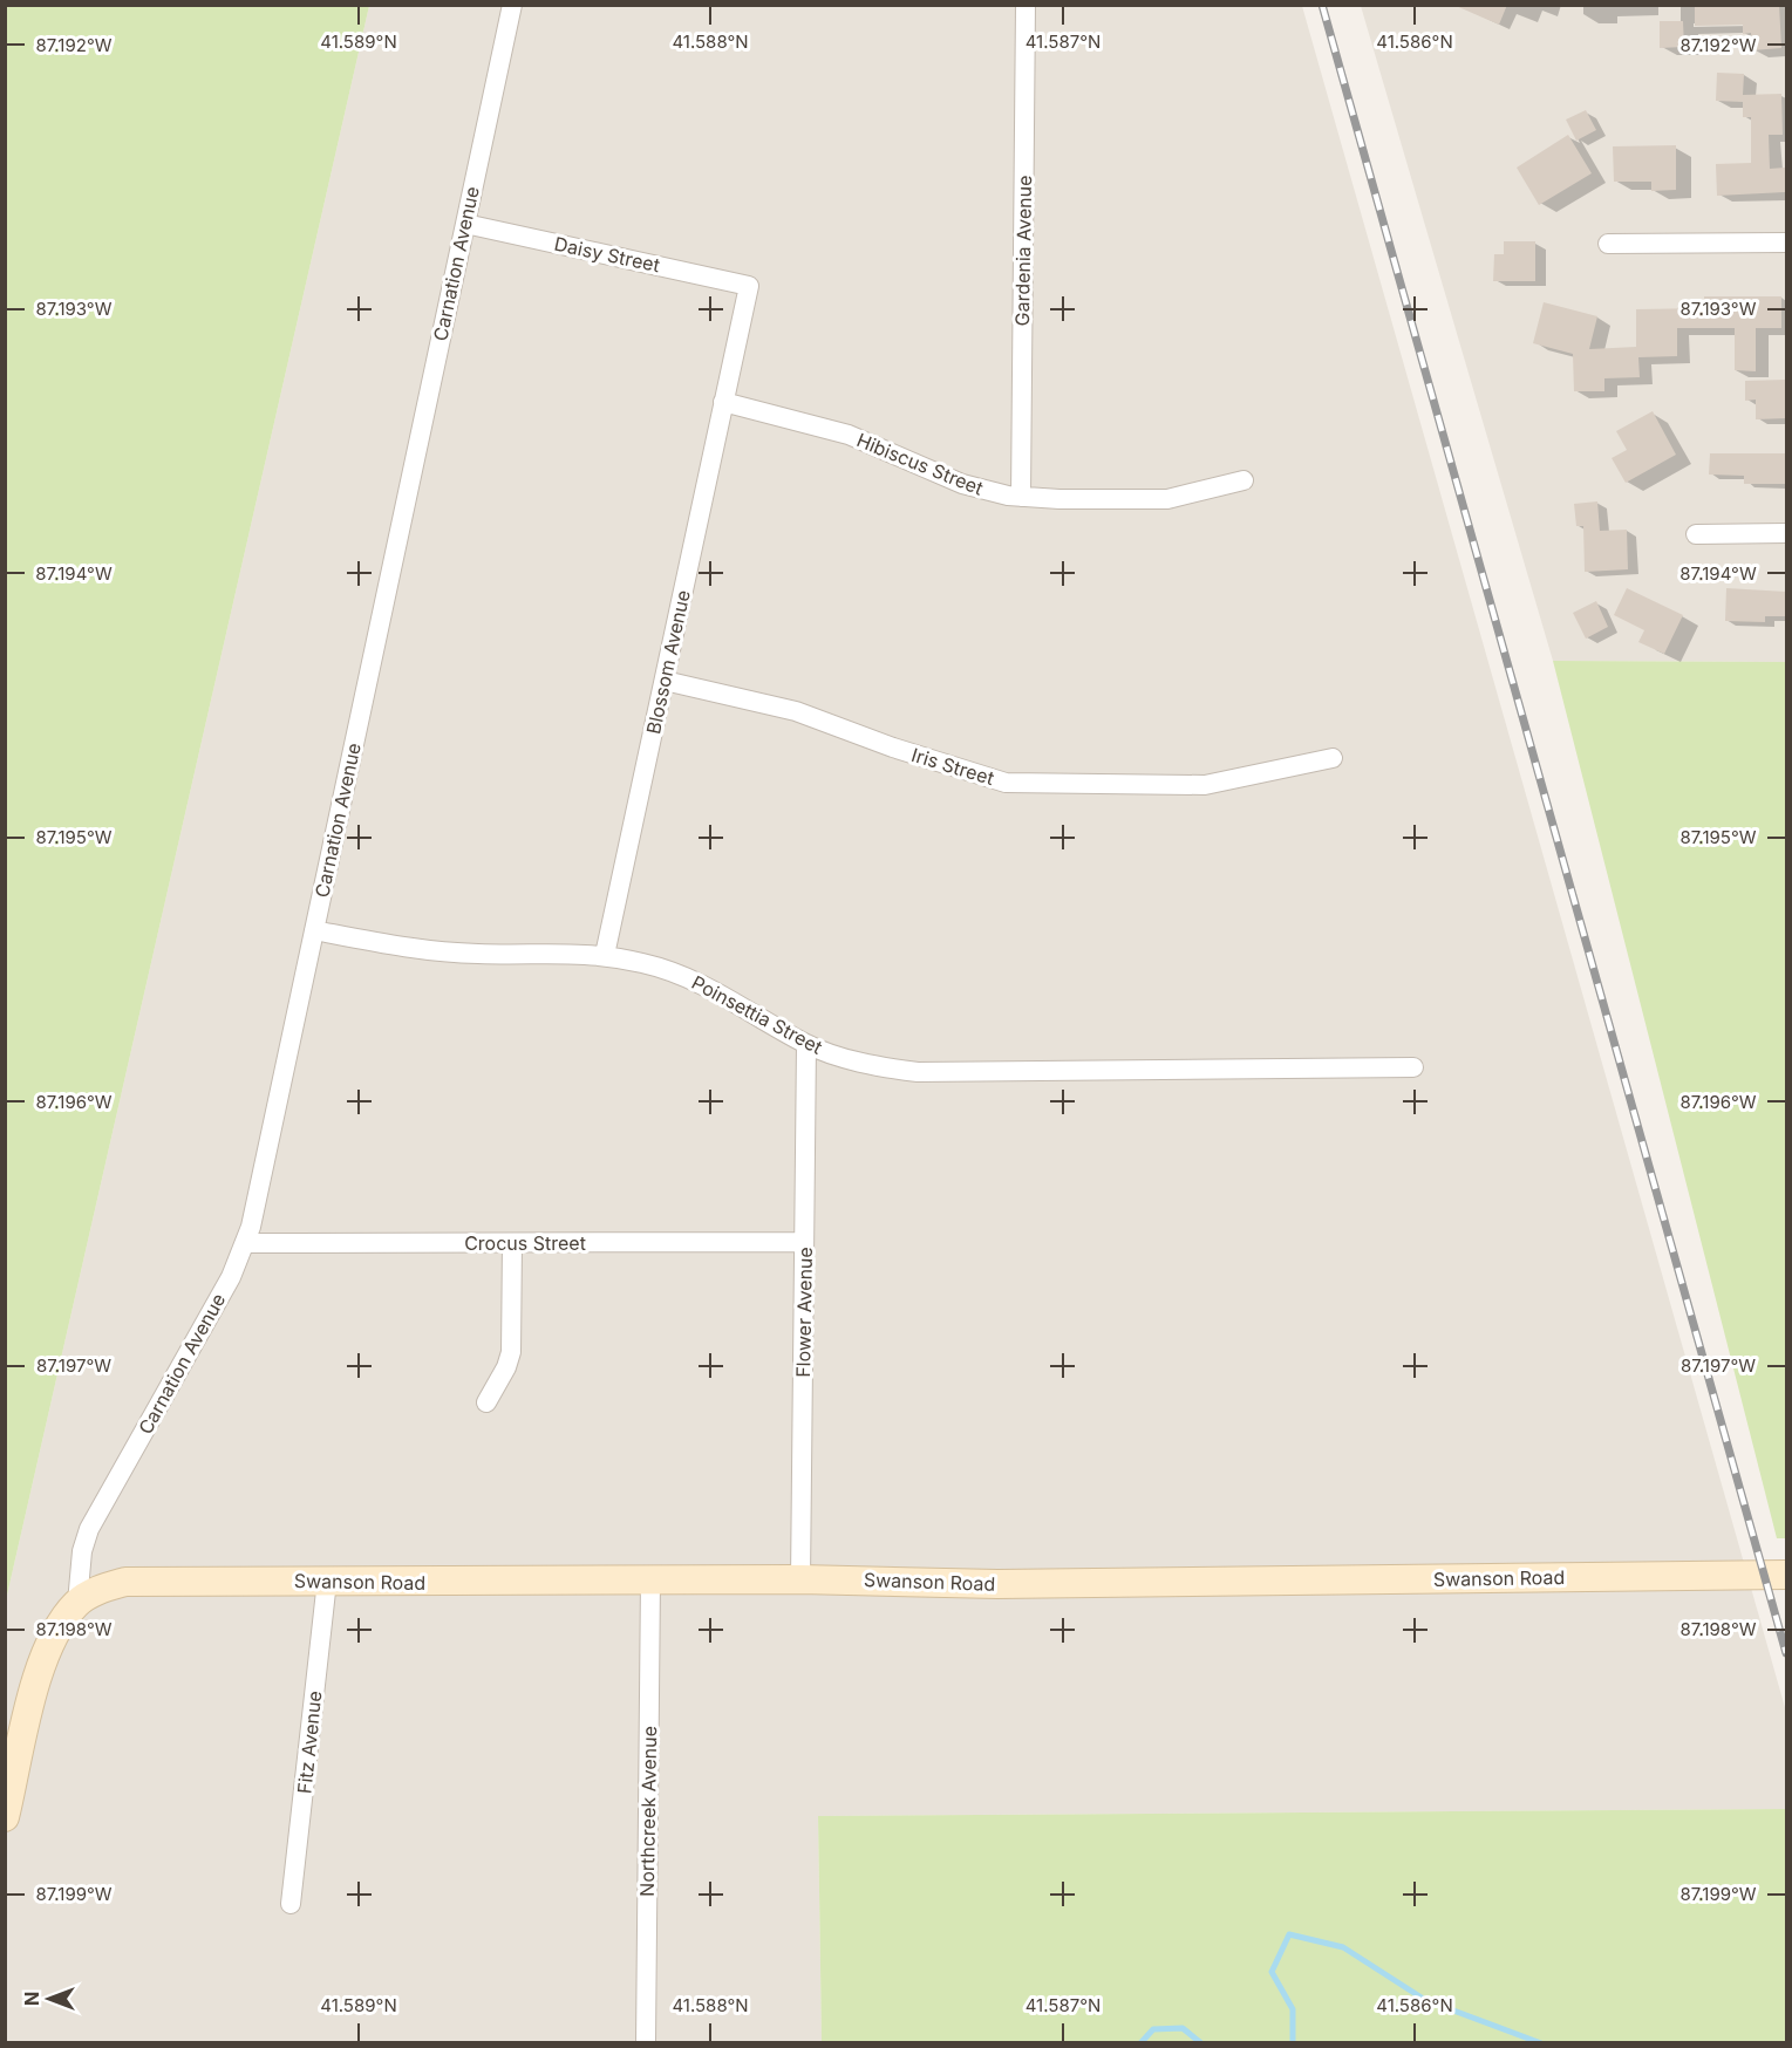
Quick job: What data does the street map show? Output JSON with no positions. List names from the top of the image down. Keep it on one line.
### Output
{"streets":{"street":["Gardenia Avenue","Daisy Street","Carnation Avenue","Hibiscus Street","Blossom Avenue","Iris Street","Poinsettia Street","Crocus Street","Flower Avenue","Swanson Road","Fitz Avenue","Northcreek Avenue"]},"crossings":[["Gardenia Avenue","Hibiscus Street"],["Daisy Street","Carnation Avenue"],["Daisy Street","Blossom Avenue"],["Carnation Avenue","Poinsettia Street"],["Carnation Avenue","Crocus Street"],["Carnation Avenue","Swanson Road"],["Hibiscus Street","Blossom Avenue"],["Blossom Avenue","Iris Street"],["Blossom Avenue","Poinsettia Street"],["Poinsettia Street","Flower Avenue"],["Crocus Street","Flower Avenue"],["Flower Avenue","Swanson Road"],["Swanson Road","Fitz Avenue"],["Swanson Road","Northcreek Avenue"]],"north":"left","coordinates":["41.589°N","41.588°N","41.587°N","41.586°N","87.192°W","87.193°W","87.194°W","87.195°W","87.196°W","87.197°W","87.198°W","87.199°W"]}
